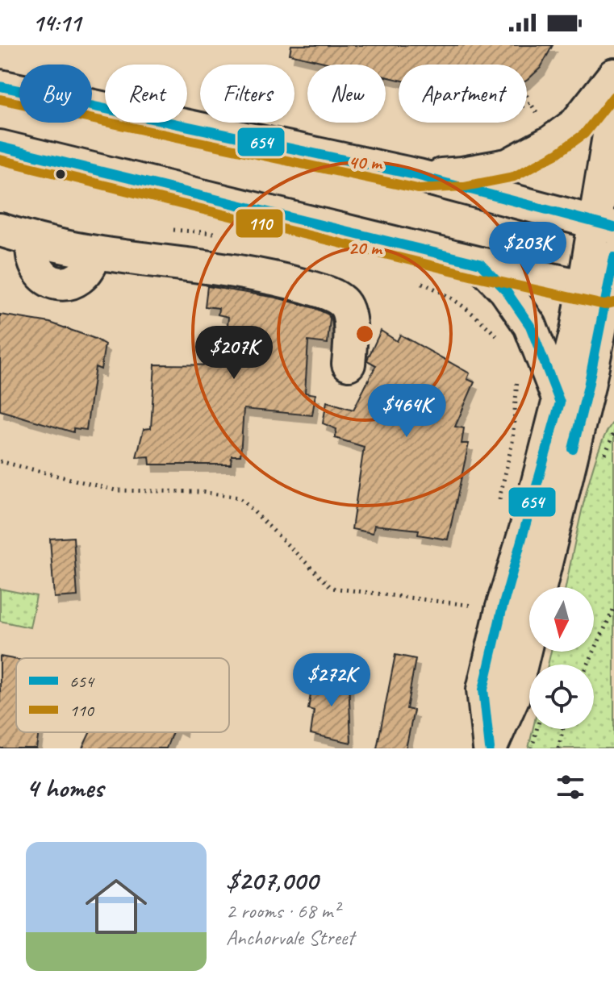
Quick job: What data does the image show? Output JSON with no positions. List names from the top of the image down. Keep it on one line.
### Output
{"lines":["transit line 654","transit line 110"],"legend":["654","110"],"north":"bottom","page":{"status":"14:11","chip":["Buy","Rent","Filters","New","Apartment"],"price":["$203K","$207K","$464K","$272K"],"heading":"4 homes","list":[{"name":"$207,000","note":"2 rooms · 68 m² · Anchorvale Street"}]},"rings":["40 m","20 m"]}
